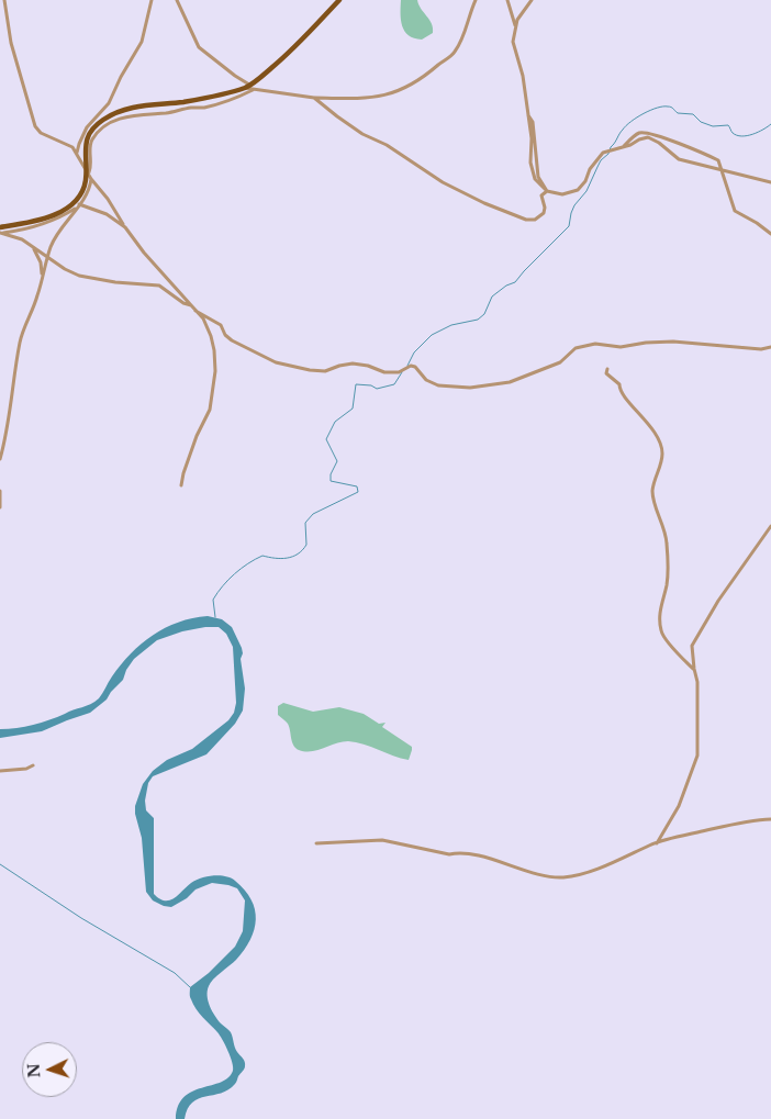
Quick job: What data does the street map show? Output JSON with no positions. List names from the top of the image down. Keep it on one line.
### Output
{"north":"left"}
